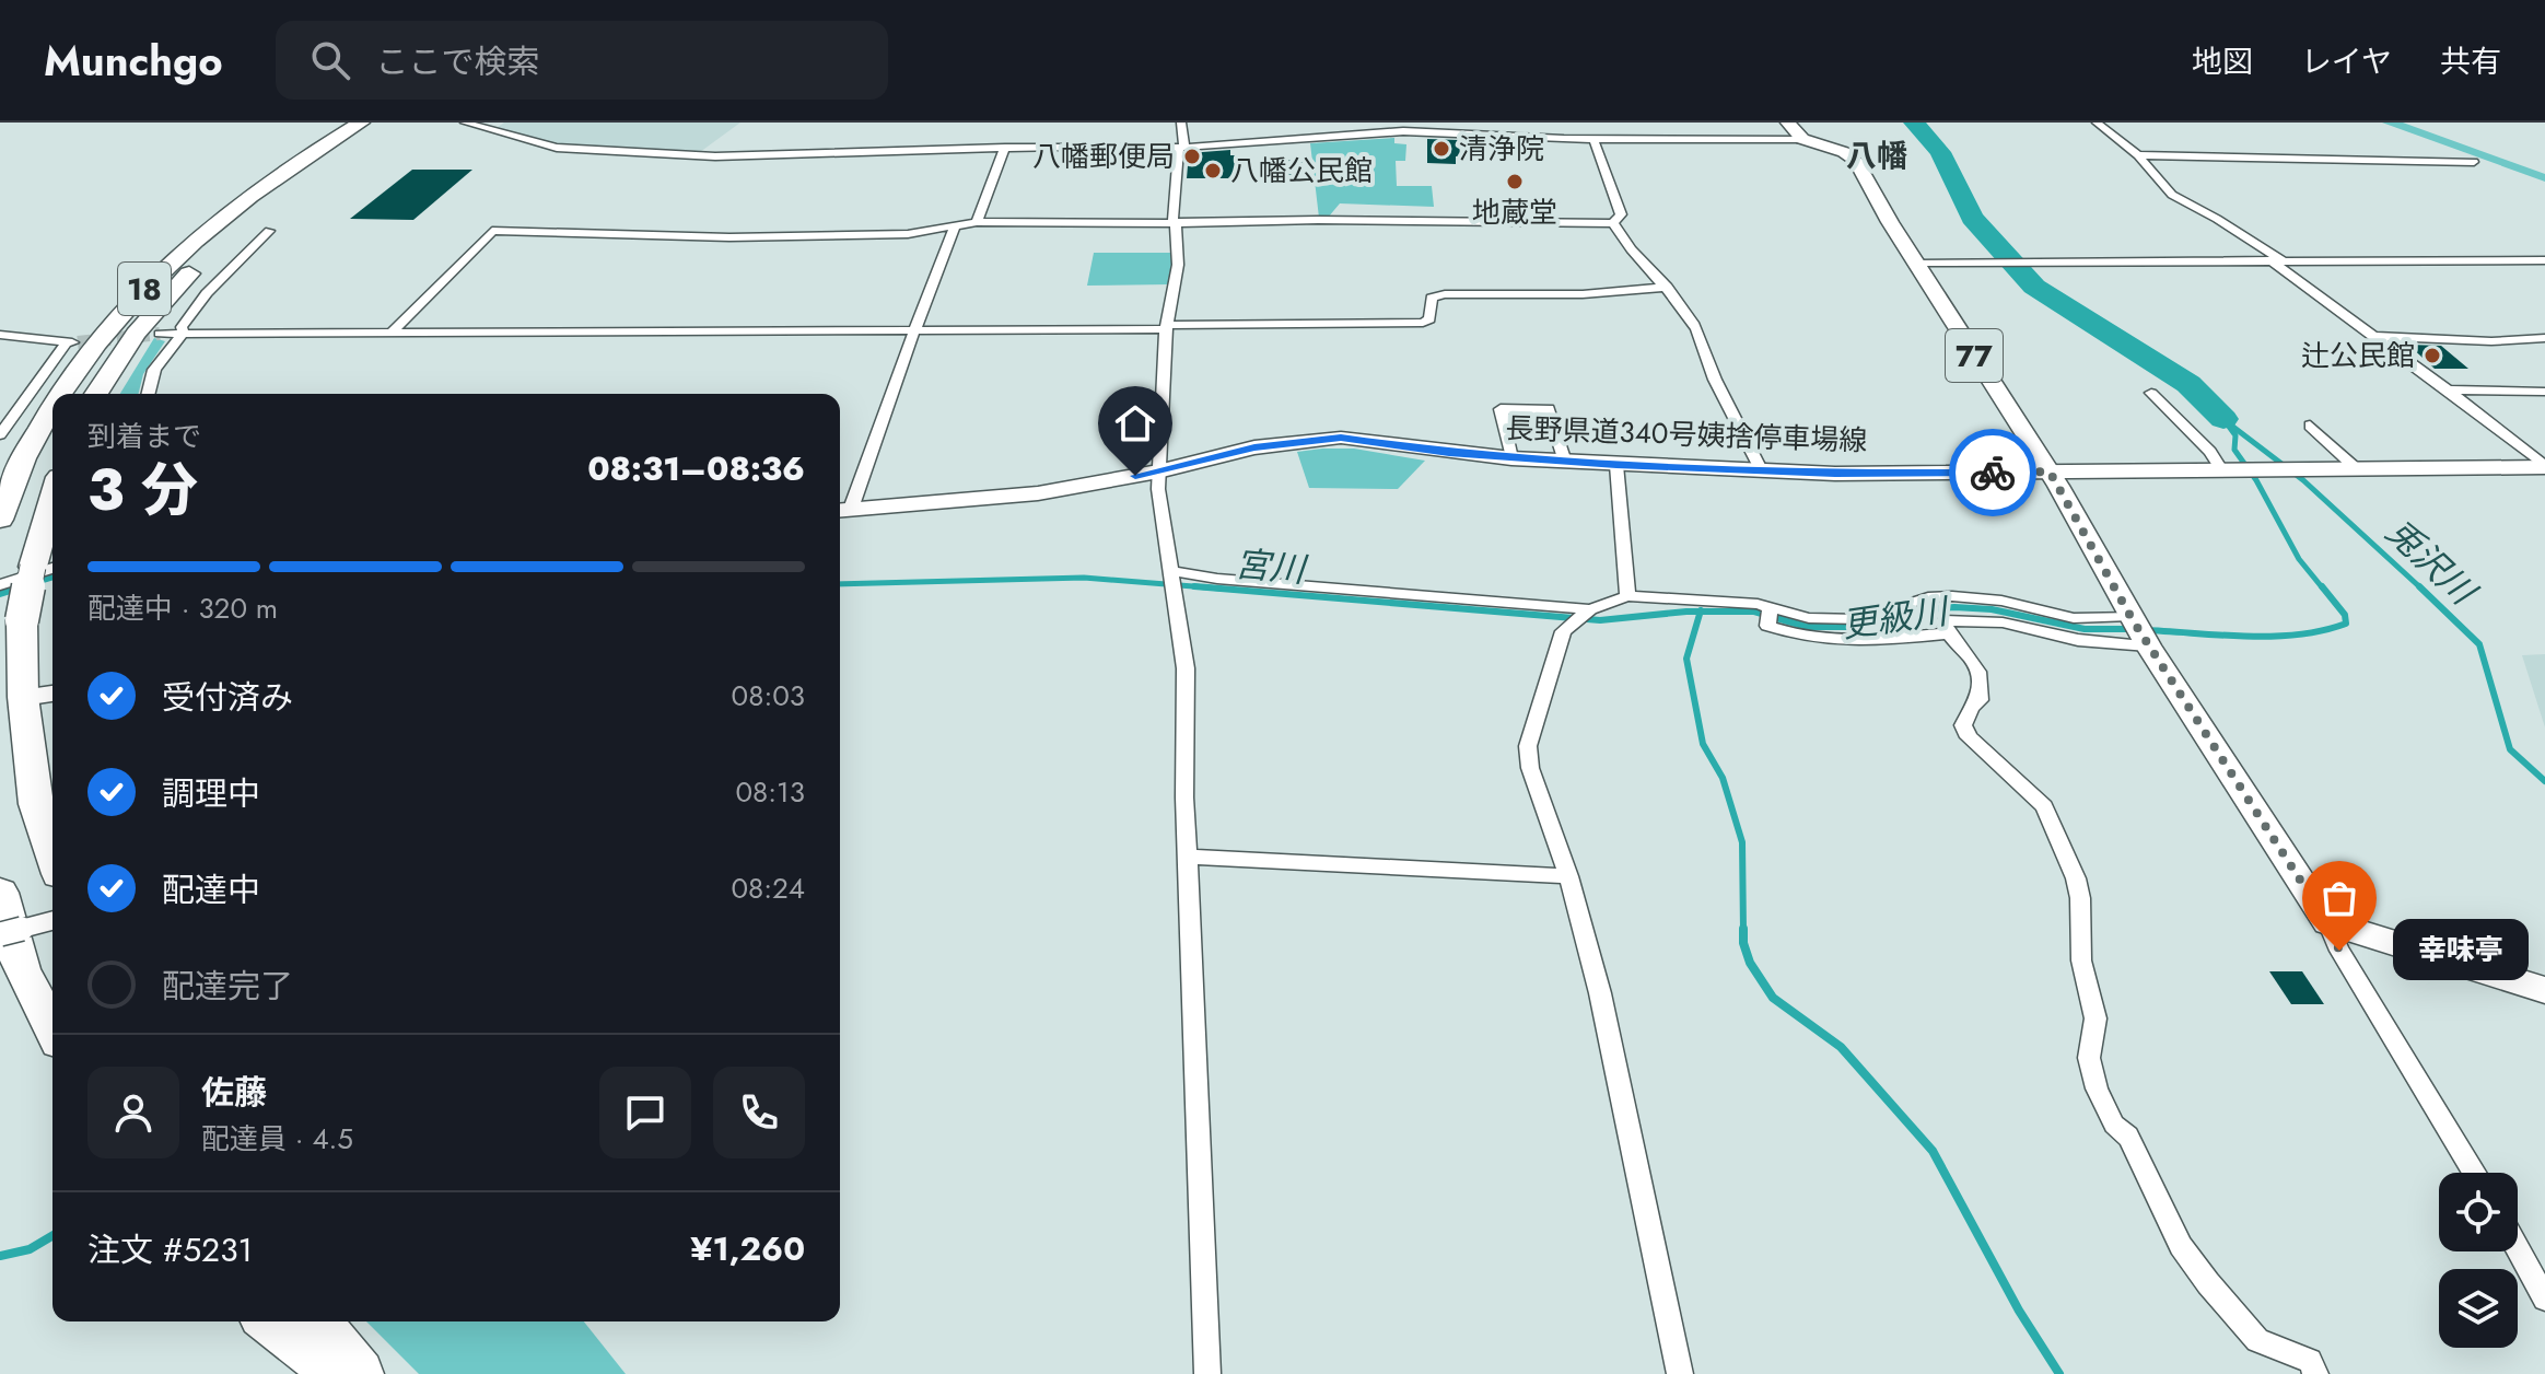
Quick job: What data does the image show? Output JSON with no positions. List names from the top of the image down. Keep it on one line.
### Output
{"streets":{"highway":["18"],"main road":["77","長野県道340号姨捨停車場線"]},"crossings":[["77","長野県道340号姨捨停車場線"]],"districts":["八幡"],"water":["兎沢川","宮川","更級川"],"places":["清浄院","八幡郵便局","八幡公民館","地蔵堂","辻公民館","幸味亭"],"page":{"header":"Munchgo","search":"ここで検索","nav":["地図","レイヤ","共有"],"heading":["3 分","到着まで","08:31–08:36"],"panel":["佐藤","配達員 · 4.5","注文 #5231","¥1,260"],"bar":"配達中 · 320 m","list":[["受付済み","08:03"],["調理中","08:13"],["配達中","08:24"],"配達完了"],"bubble":"幸味亭"}}
